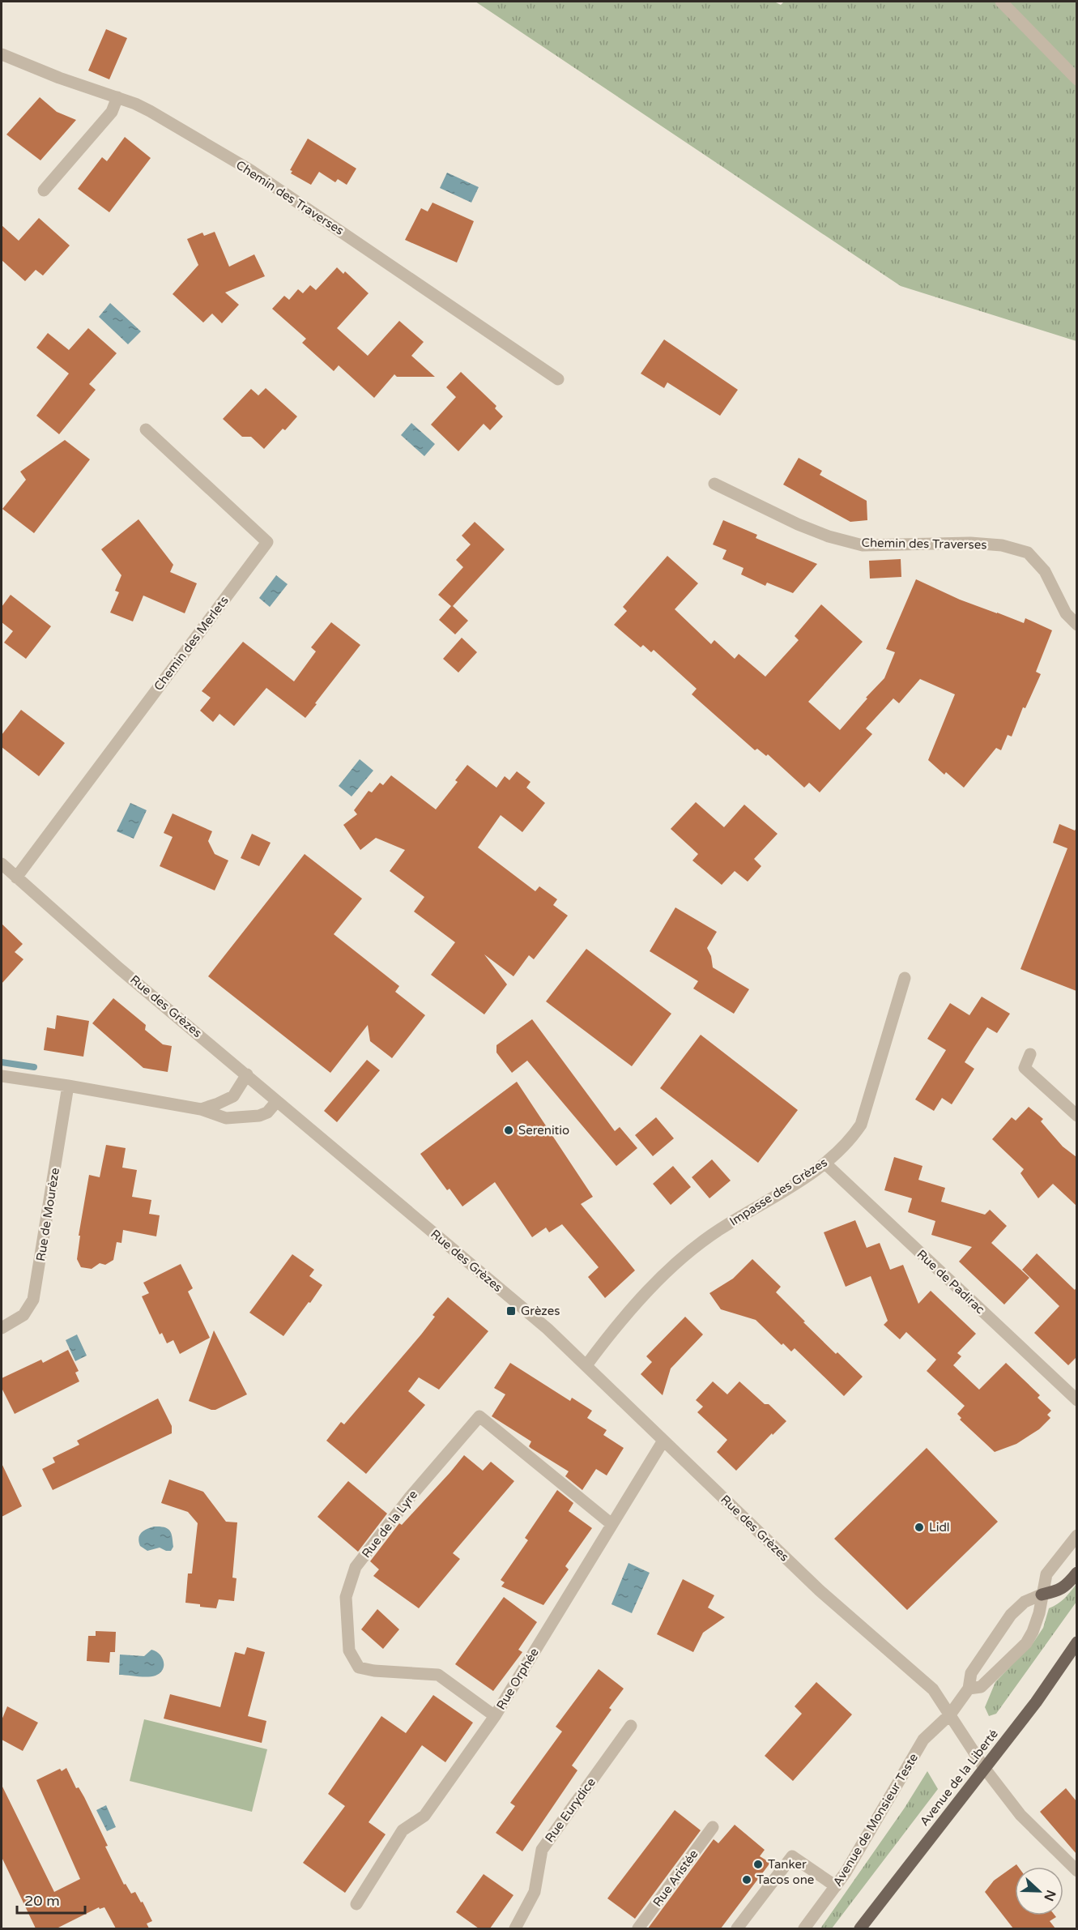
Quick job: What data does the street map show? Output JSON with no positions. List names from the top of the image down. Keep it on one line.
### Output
{"streets":{"main road":["Avenue de la Liberté"],"street":["Chemin des Traverses","Chemin des Merlets","Rue des Grèzes","Impasse des Grèzes","Rue de Mourèze","Rue de Padirac","Rue de la Lyre","Rue Orphée","Rue Eurydice","Avenue de Monsieur Teste","Rue Aristée"]},"crossings":[["Chemin des Merlets","Rue des Grèzes"],["Rue des Grèzes","Impasse des Grèzes"],["Rue des Grèzes","Rue Orphée"],["Rue des Grèzes","Avenue de la Liberté"],["Rue des Grèzes","Avenue de Monsieur Teste"],["Impasse des Grèzes","Rue de Padirac"],["Rue de la Lyre","Rue Orphée"]],"places":{"other":["Serenitio","Lidl","Tanker","Tacos one"],"transit":["Grèzes"]},"scale_bar":"20 m","north":"right"}
